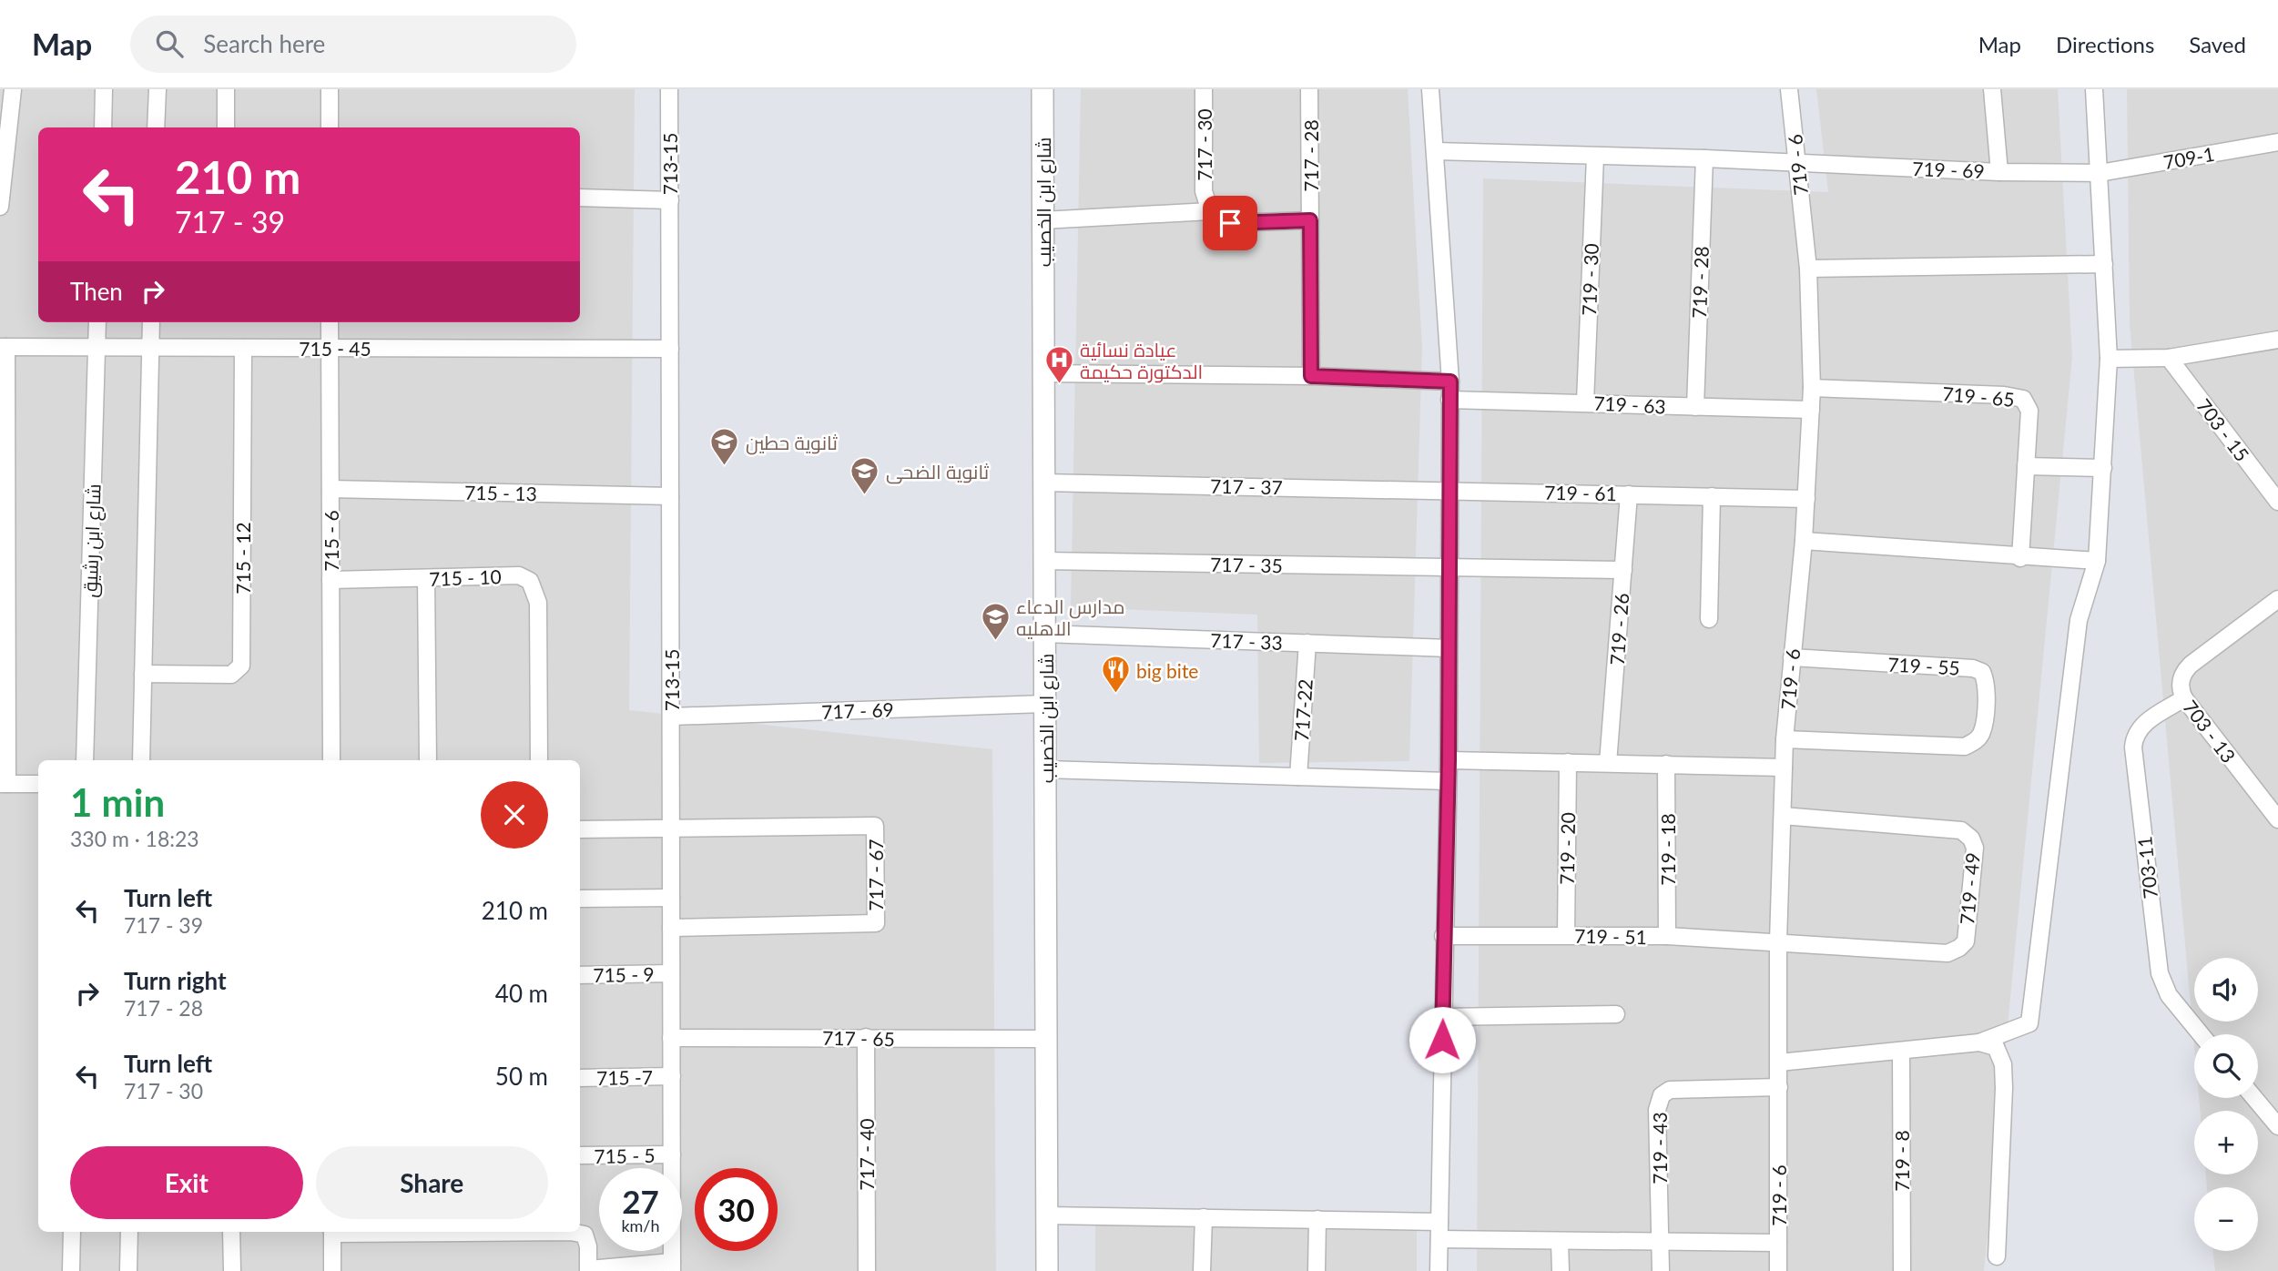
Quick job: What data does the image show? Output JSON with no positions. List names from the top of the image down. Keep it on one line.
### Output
{"streets":{"street":["717 - 30","717 - 28","709-1","713-15","719 - 6","719 - 69","شارع ابن الخصيب","719 - 30","719 - 28","715 - 45","719 - 65","719 - 63","703 - 15","717 - 37","715 - 13","719 - 61","شارع ابن رشيق","715 - 6","715 - 12","717 - 35","715 - 10","719 - 26","717 - 33","719 - 55","717 - 69","717-22","703 - 13","719 - 20","719 - 18","703-11","717 - 67","719 - 49","719 - 51","715 - 9","717 - 65","715 -7","719 - 43","717 - 40","715 - 5","719 - 8"]},"crossings":[["709-1","719 - 69"],["713-15","715 - 45"],["713-15","715 - 13"],["713-15","717 - 69"],["713-15","717 - 67"],["713-15","715 - 9"],["713-15","717 - 65"],["713-15","715 -7"],["713-15","715 - 5"],["719 - 6","719 - 69"],["719 - 6","719 - 65"],["719 - 6","719 - 63"],["719 - 6","719 - 61"],["719 - 6","719 - 55"],["719 - 6","719 - 49"],["719 - 6","719 - 51"],["719 - 6","719 - 43"],["719 - 69","719 - 30"],["719 - 69","719 - 28"],["شارع ابن الخصيب","717 - 37"],["شارع ابن الخصيب","717 - 35"],["شارع ابن الخصيب","717 - 33"],["شارع ابن الخصيب","717 - 69"],["شارع ابن الخصيب","717 - 65"],["719 - 30","719 - 63"],["719 - 28","719 - 63"],["715 - 45","شارع ابن رشيق"],["715 - 45","715 - 6"],["715 - 45","715 - 12"],["717 - 37","719 - 61"],["715 - 13","715 - 6"],["719 - 61","719 - 26"],["715 - 6","715 - 10"],["717 - 35","719 - 26"],["717 - 33","717-22"],["703 - 13","703-11"],["719 - 20","719 - 51"],["719 - 18","719 - 51"],["719 - 49","719 - 51"],["717 - 65","717 - 40"]],"places":{"hospital":["عيادة نسائية الدكتورة حكيمة"],"school or university":["ثانوية حطين","ثانوية الضحى","مدارس الدعاء الاهليه"],"restaurant":["big bite"]},"page":{"header":"Map","search":"Search here","nav":["Map","Directions","Saved"],"turn":["210 m","717 - 39"],"then":"Then","heading":["1 min","330 m · 18:23"],"list":[{"name":"Turn left","note":"717 - 39","value":"210 m"},{"name":"Turn right","note":"717 - 28","value":"40 m"},{"name":"Turn left","note":"717 - 30","value":"50 m"}],"map_buttons":["+","−"],"buttons":["Exit","Share"],"speed":"27 km/h","limit":"30"}}
